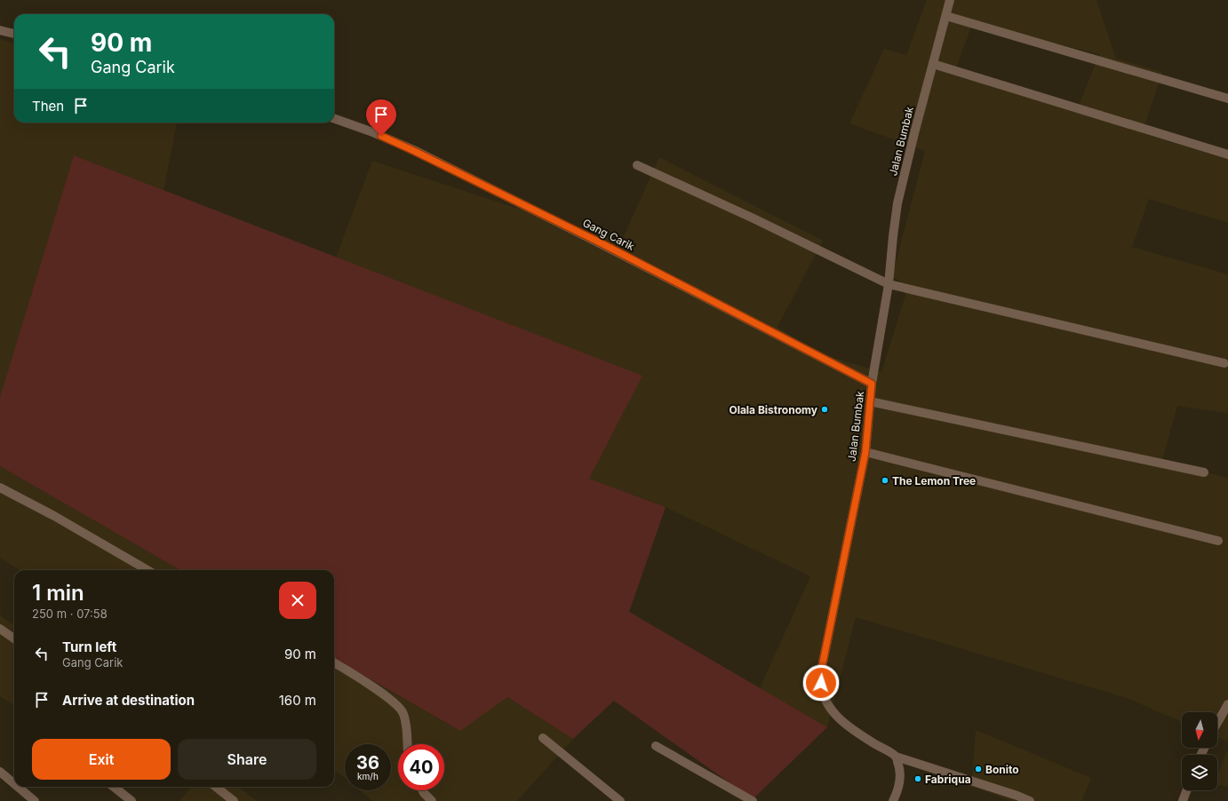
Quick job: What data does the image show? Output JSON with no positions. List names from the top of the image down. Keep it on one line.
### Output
{"streets":{"street":["Jalan Bumbak","Gang Carik"]},"crossings":[["Jalan Bumbak","Gang Carik"]],"places":["Olala Bistronomy","The Lemon Tree","Bonito","Fabriqua"],"north":"bottom","page":{"turn":["90 m","Gang Carik"],"then":"Then","heading":["1 min","250 m · 07:58"],"list":[{"name":"Turn left","note":"Gang Carik","value":"90 m"},{"name":"Arrive at destination","value":"160 m"}],"buttons":["Exit","Share"],"speed":"36 km/h","limit":"40"}}
